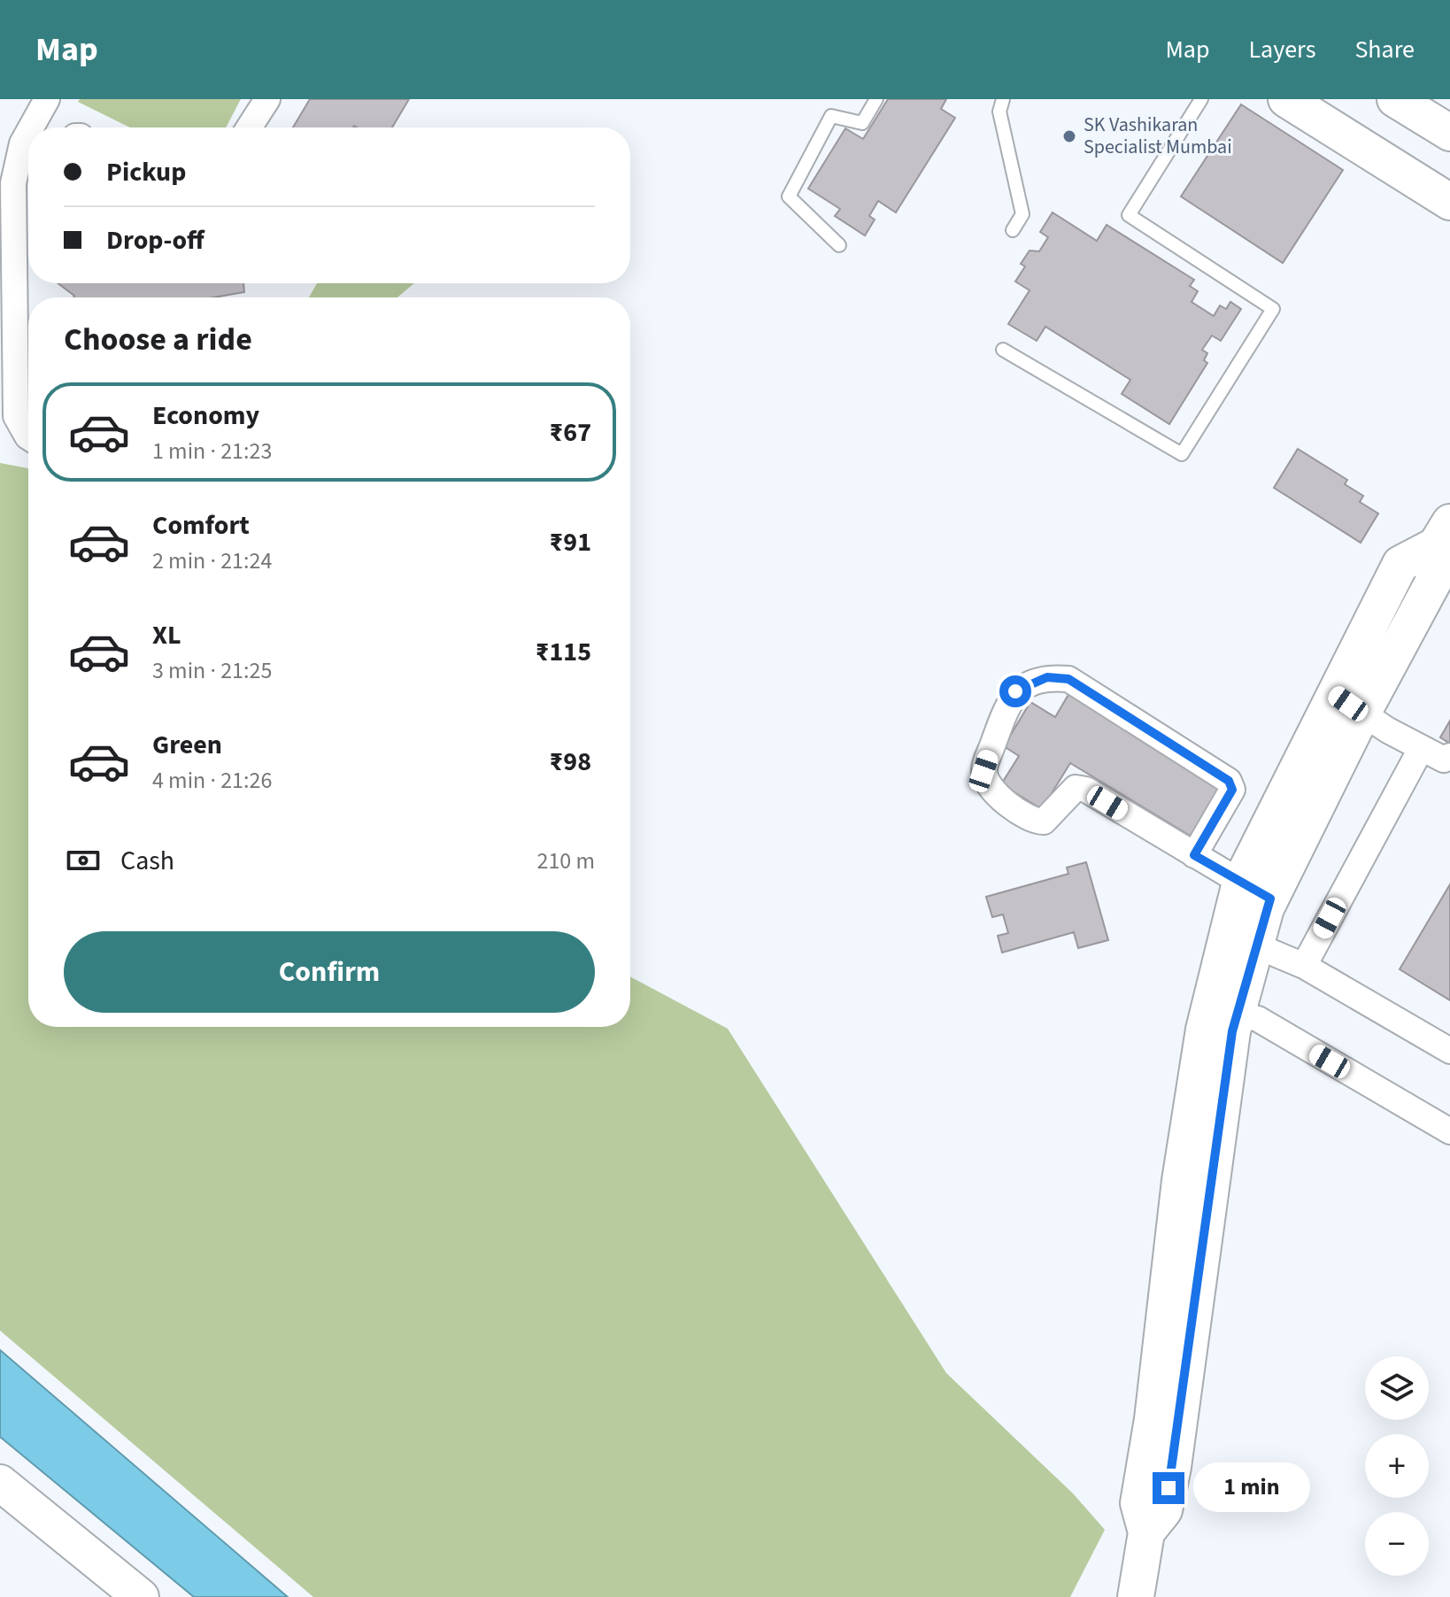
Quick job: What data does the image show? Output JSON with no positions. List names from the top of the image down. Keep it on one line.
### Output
{"places":["SK Vashikaran Specialist Mumbai"],"page":{"header":"Map","nav":["Map","Layers","Share"],"banner":["Pickup","Drop-off"],"heading":"Choose a ride","list":[{"name":"Economy","note":"1 min · 21:23","value":"₹67"},{"name":"Comfort","note":"2 min · 21:24","value":"₹91"},{"name":"XL","note":"3 min · 21:25","value":"₹115"},{"name":"Green","note":"4 min · 21:26","value":"₹98"}],"pay":["Cash","210 m"],"buttons":"Confirm","map_buttons":["+","−"],"bubble":"1 min"}}
